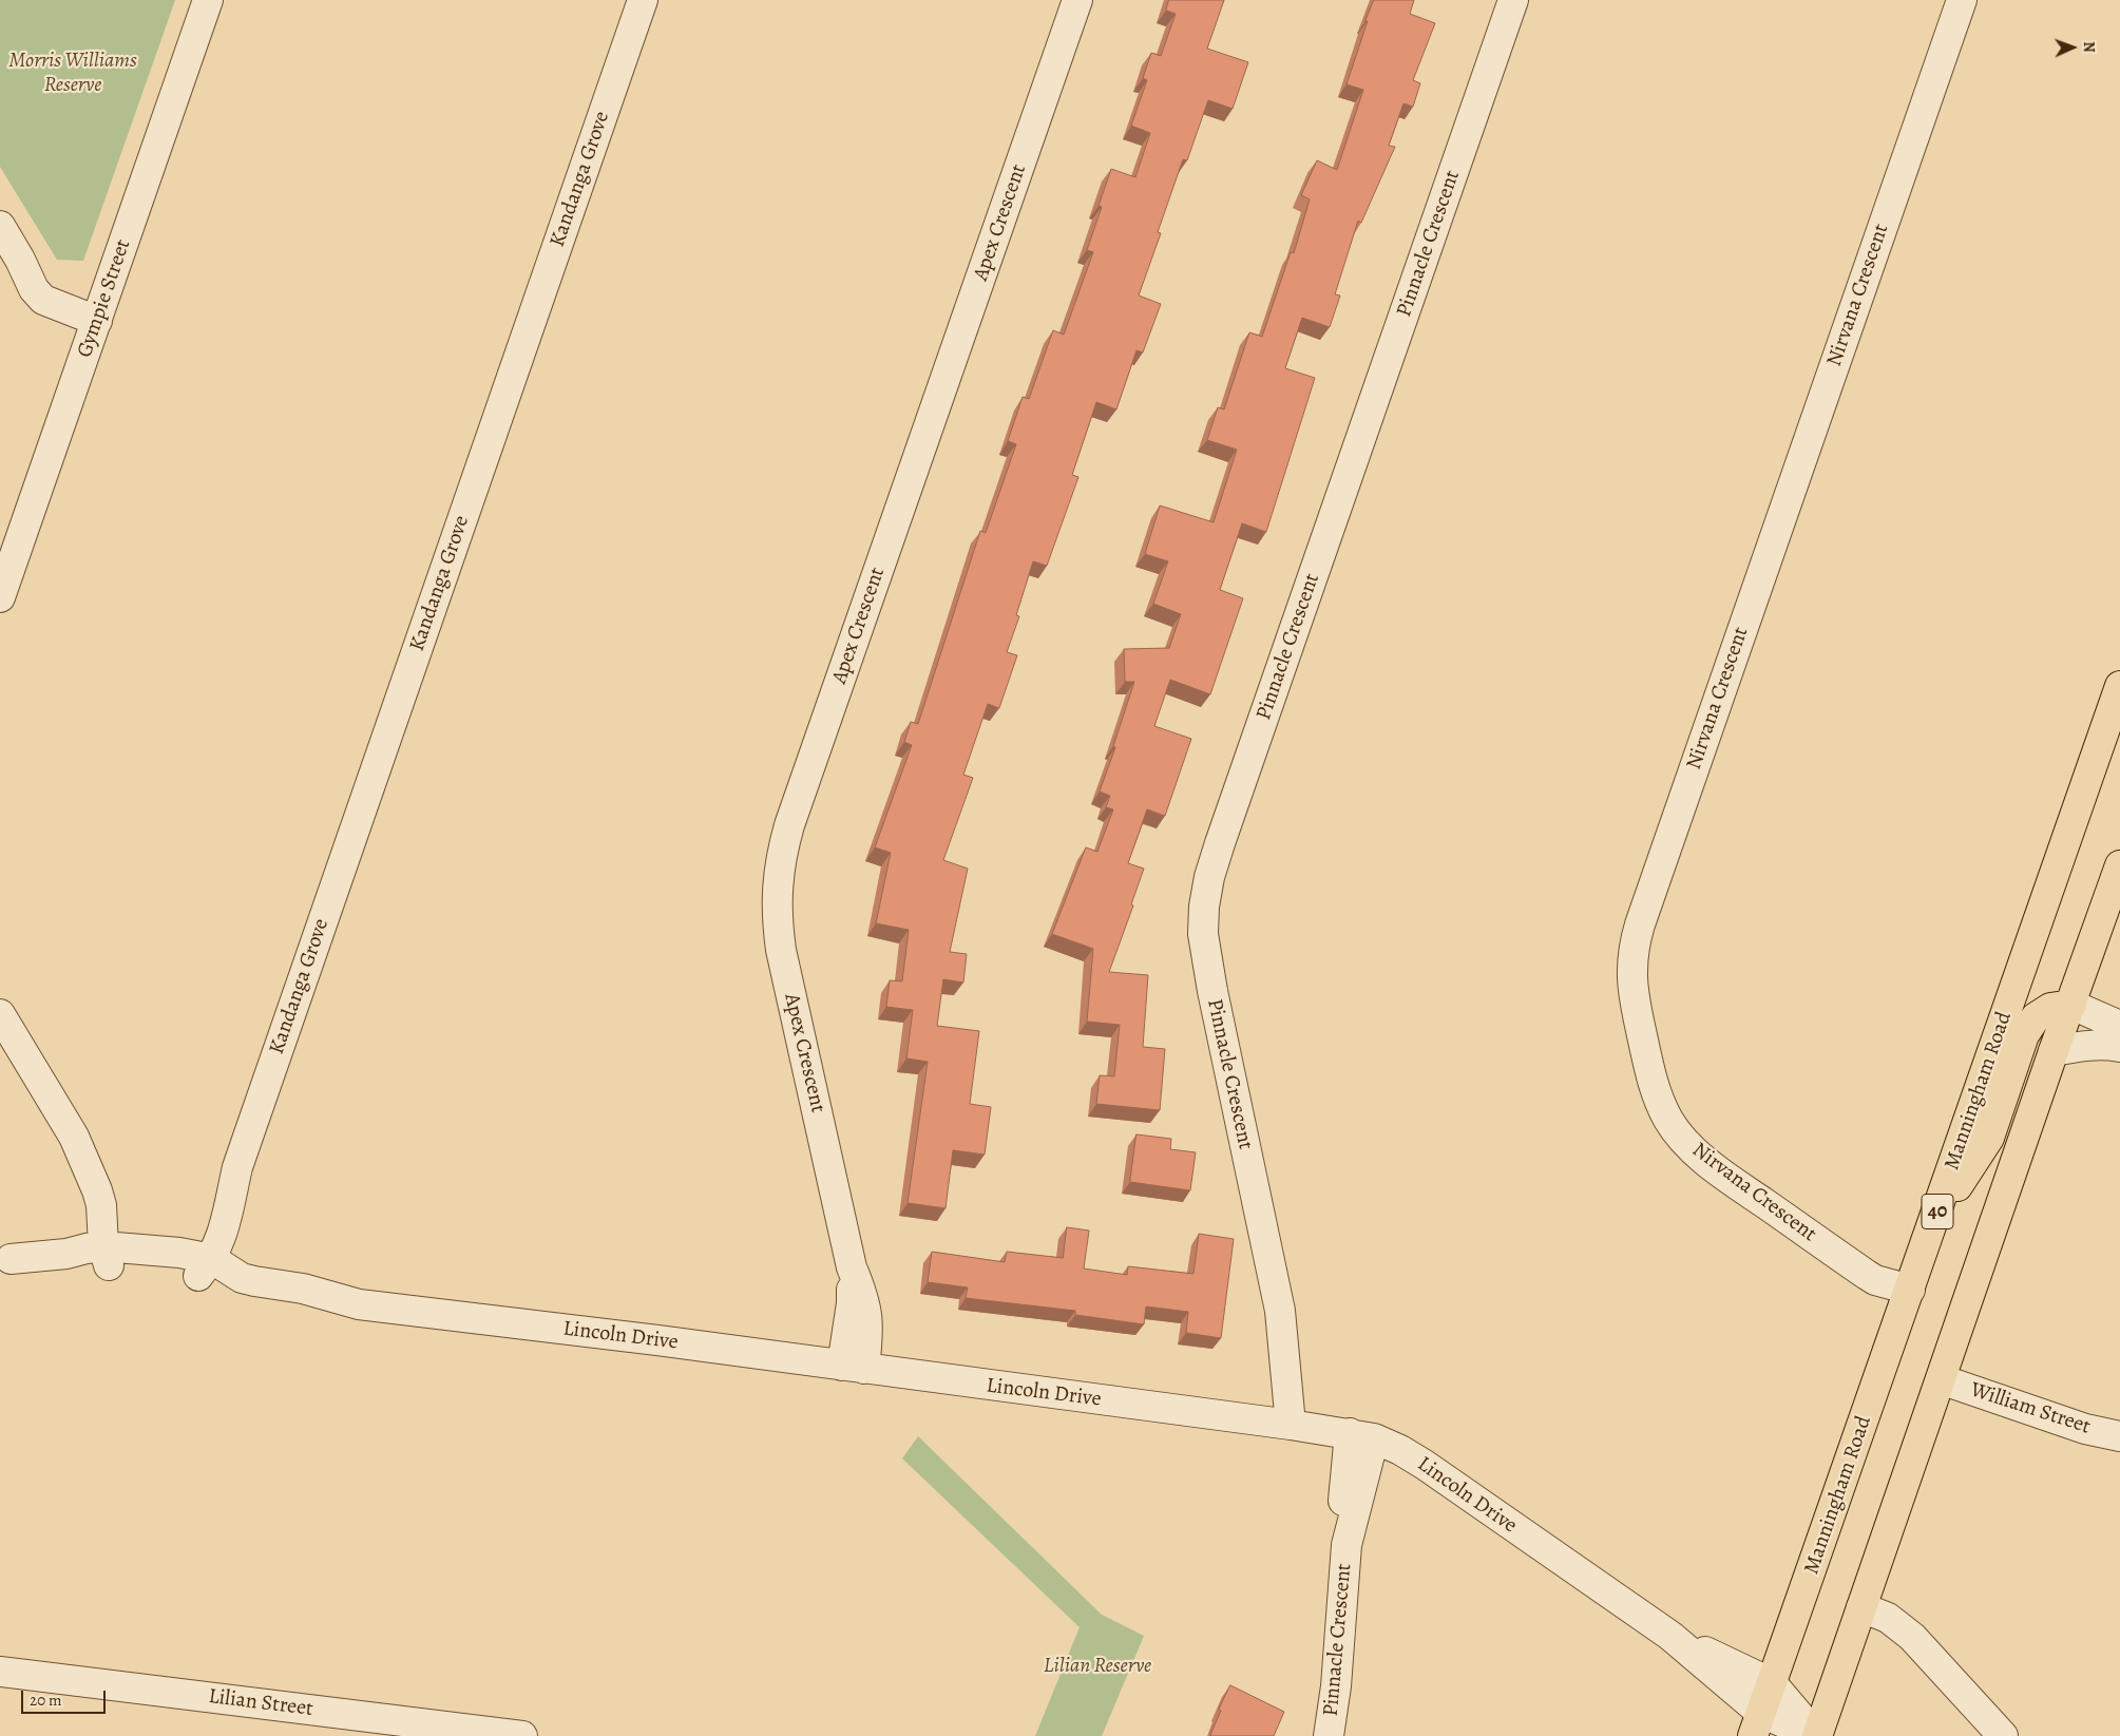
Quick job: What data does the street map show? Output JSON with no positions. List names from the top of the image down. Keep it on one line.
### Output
{"streets":{"main road":["Manningham Road","40"],"street":["Kandanga Grove","Apex Crescent","Pinnacle Crescent","Nirvana Crescent","Gympie Street","Lincoln Drive","William Street","Lilian Street"]},"crossings":[["Kandanga Grove","Lincoln Drive"],["Apex Crescent","Lincoln Drive"],["Pinnacle Crescent","Lincoln Drive"],["Nirvana Crescent","Manningham Road"],["Manningham Road","Lincoln Drive"]],"parks":["Morris Williams Reserve","Lilian Reserve"],"scale_bar":"20 m","north":"right"}
